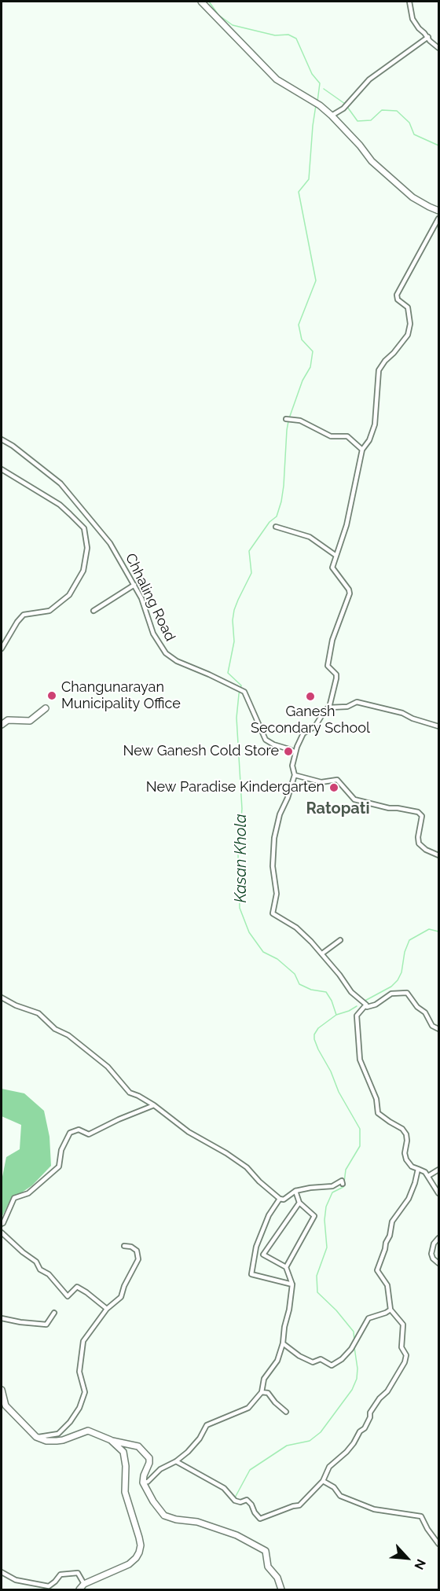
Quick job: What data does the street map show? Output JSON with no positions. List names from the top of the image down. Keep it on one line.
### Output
{"streets":{"street":["Chhaling Road"]},"districts":["Ratopati"],"water":["Kasan Khola"],"places":["Changunarayan Municipality Office","Ganesh Secondary School","New Ganesh Cold Store","New Paradise Kindergarten"],"north":"bottom right"}
